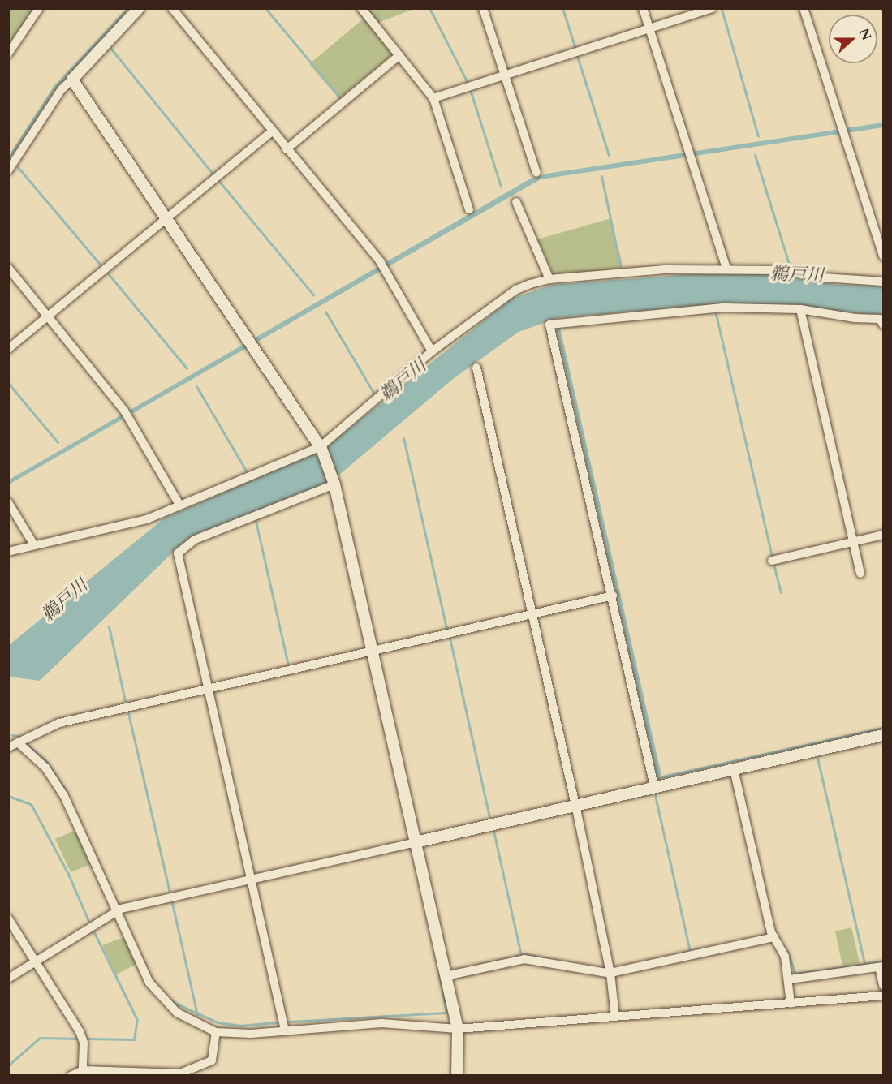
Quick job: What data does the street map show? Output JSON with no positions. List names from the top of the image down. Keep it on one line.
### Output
{"water":["鵜戸川"],"north":"right"}
